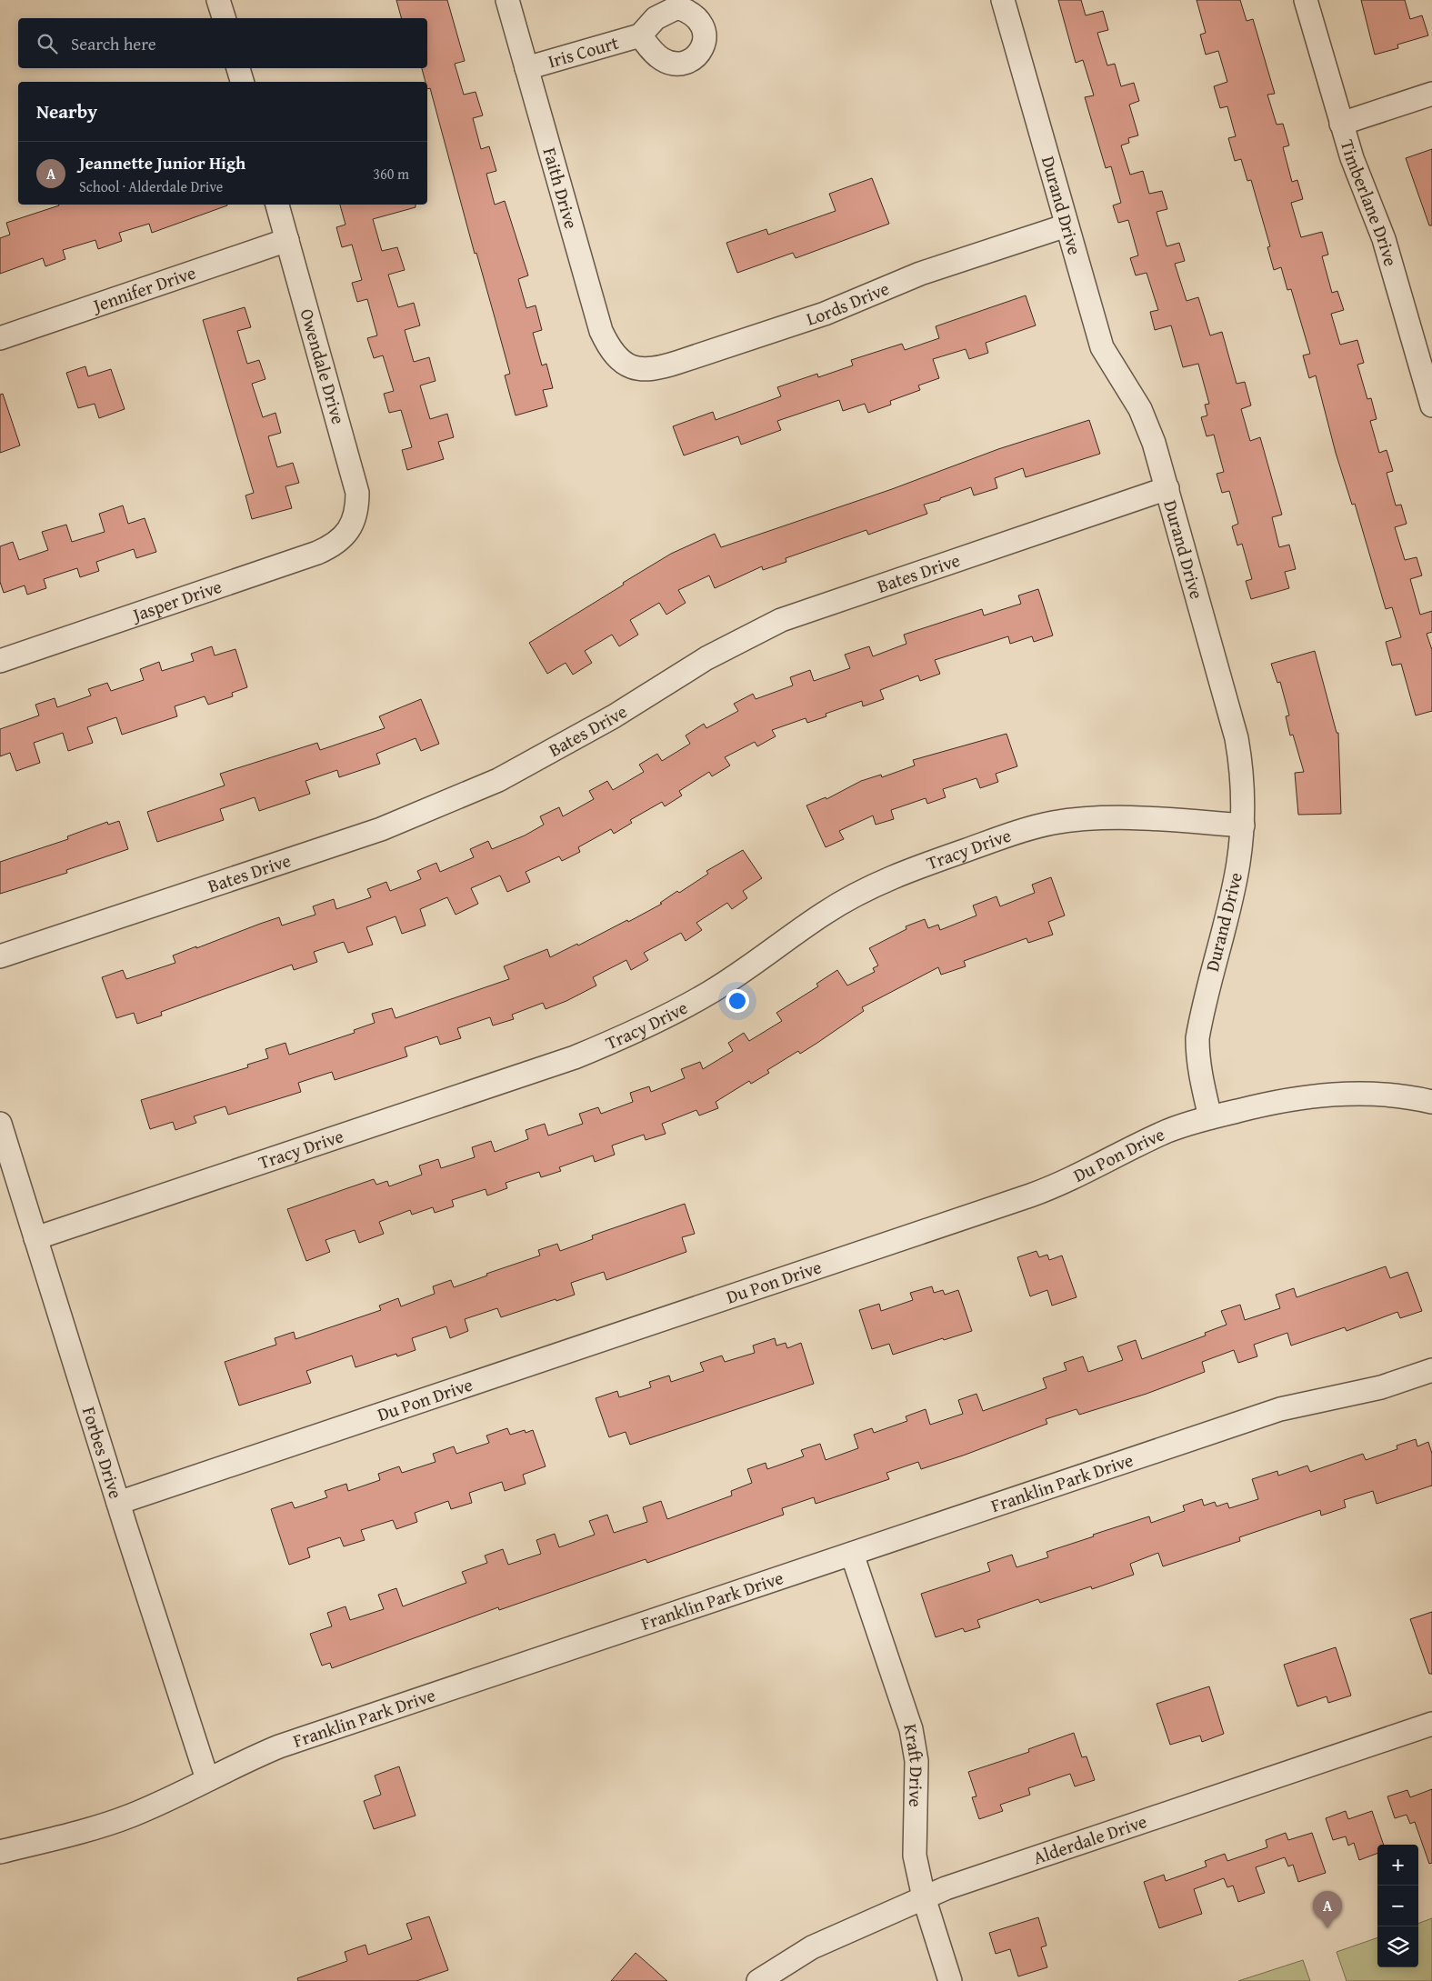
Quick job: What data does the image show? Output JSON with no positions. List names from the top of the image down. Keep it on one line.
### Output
{"streets":{"street":["Iris Court","Faith Drive","Timberlane Drive","Durand Drive","Jennifer Drive","Lords Drive","Owendale Drive","Bates Drive","Jasper Drive","Tracy Drive","Du Pon Drive","Forbes Drive","Franklin Park Drive","Kraft Drive","Alderdale Drive"]},"crossings":[["Iris Court","Faith Drive"],["Faith Drive","Lords Drive"],["Durand Drive","Lords Drive"],["Durand Drive","Bates Drive"],["Durand Drive","Tracy Drive"],["Durand Drive","Du Pon Drive"],["Jennifer Drive","Owendale Drive"],["Owendale Drive","Jasper Drive"],["Tracy Drive","Forbes Drive"],["Du Pon Drive","Forbes Drive"],["Forbes Drive","Franklin Park Drive"],["Franklin Park Drive","Kraft Drive"],["Kraft Drive","Alderdale Drive"]],"page":{"search":"Search here","heading":"Nearby","list":[{"mark":"A","name":"Jeannette Junior High","note":"School · Alderdale Drive","value":"360 m"}],"map_buttons":["+","−"],"pins":"A"}}
